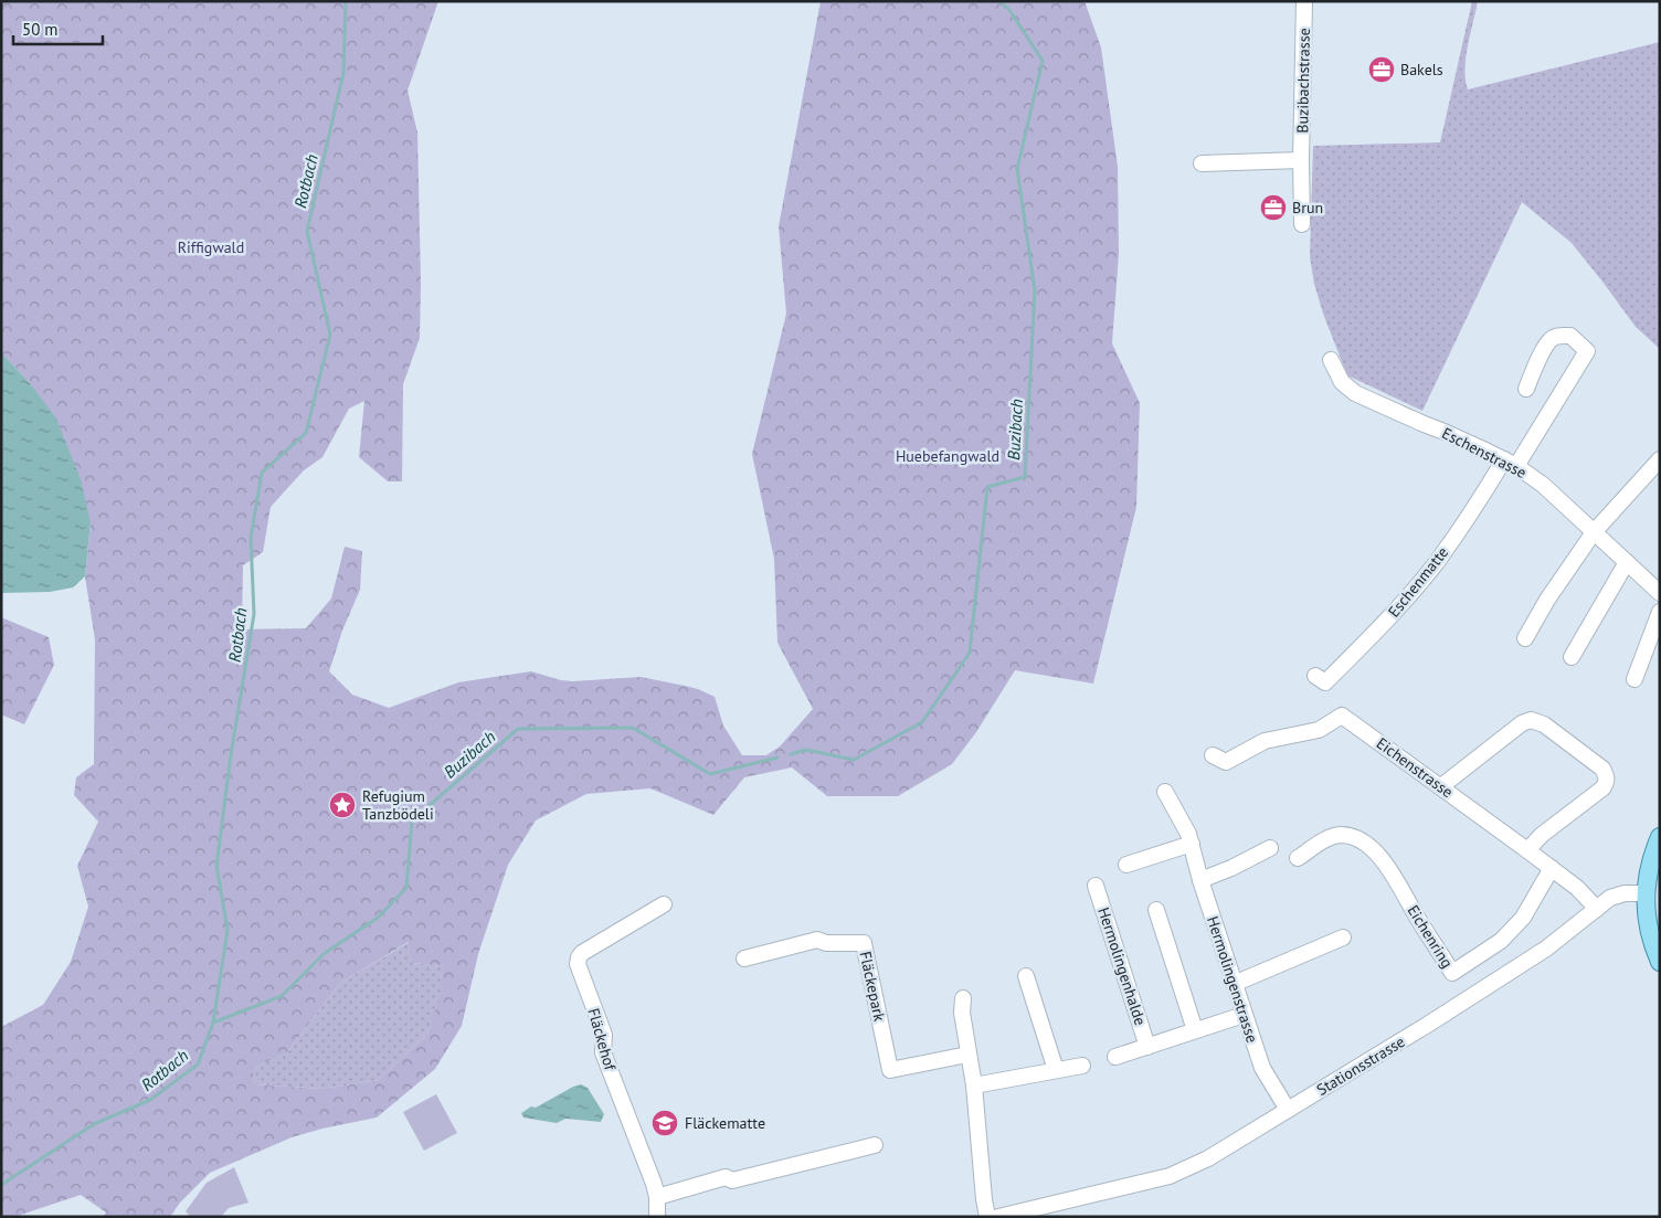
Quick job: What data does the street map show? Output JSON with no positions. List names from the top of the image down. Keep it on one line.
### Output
{"streets":{"street":["Buzibachstrasse","Eschenstrasse","Eschenmatte","Eichenstrasse","Eichenring","Hermolingenhalde","Hermolingenstrasse","Fläckepark","Fläckehof","Stationsstrasse"]},"crossings":[["Eschenstrasse","Eschenmatte"],["Eichenstrasse","Eichenring"],["Eichenstrasse","Stationsstrasse"],["Hermolingenhalde","Hermolingenstrasse"],["Hermolingenstrasse","Stationsstrasse"]],"water":["Rotbach","Buzibach"],"parks":["Riffigwald","Huebefangwald"],"places":{"office":["Bakels","Brun"],"place":["Refugium Tanzbödeli"],"school or university":["Fläckematte"]},"scale_bar":"50 m"}
